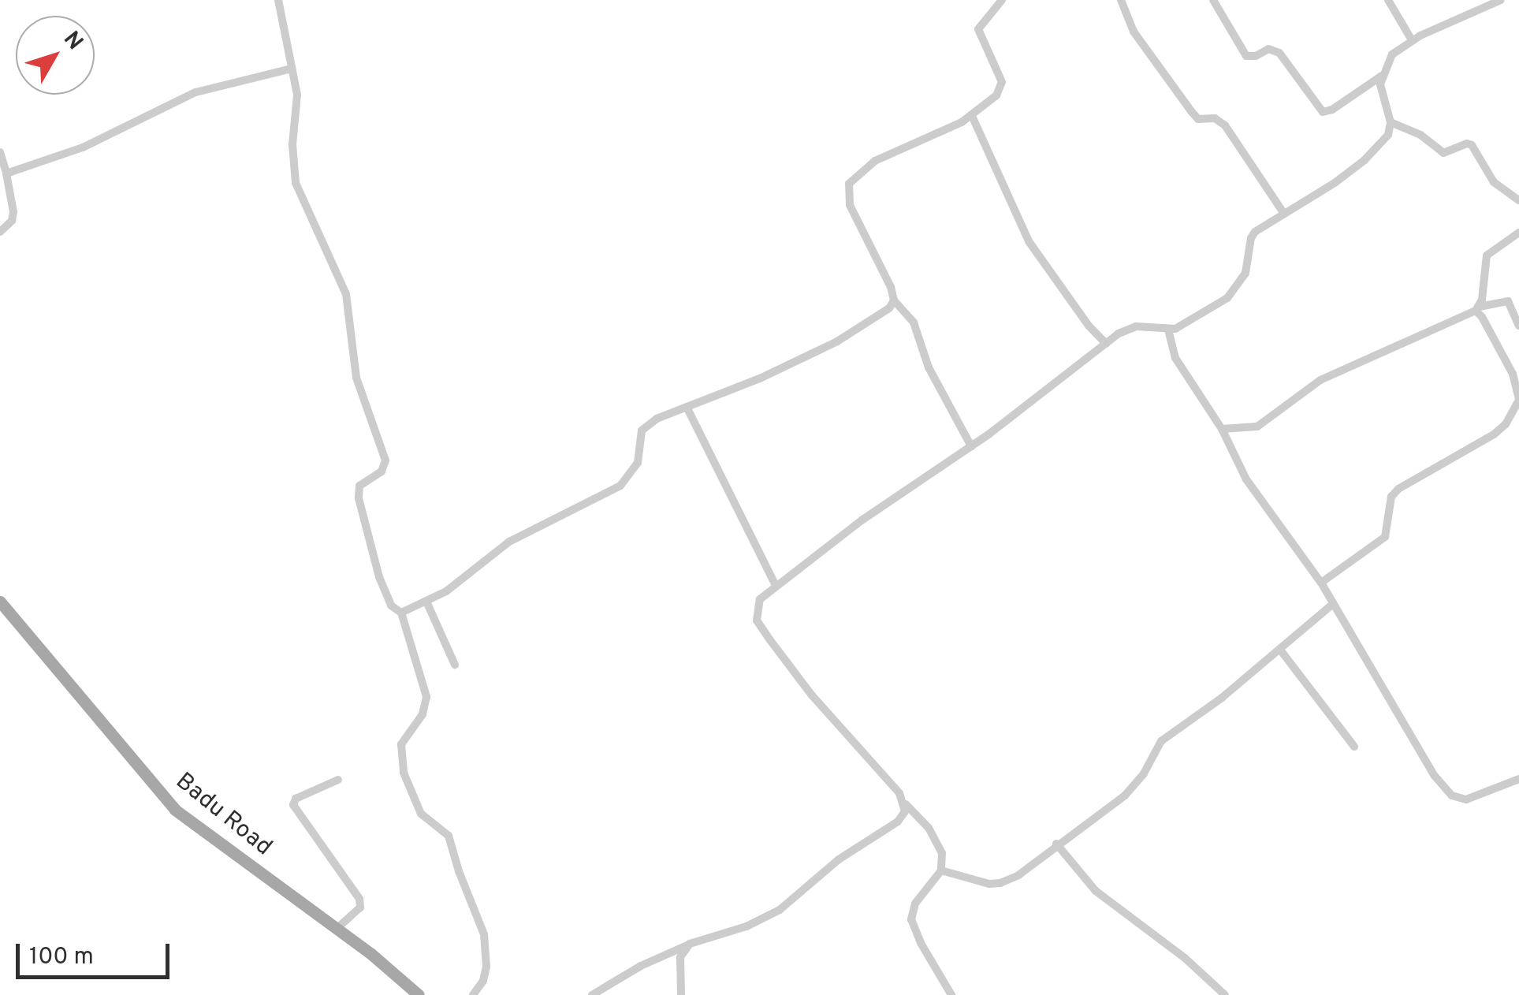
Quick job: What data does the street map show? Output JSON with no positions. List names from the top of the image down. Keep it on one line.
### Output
{"streets":{"main road":["Badu Road"]},"scale_bar":"100 m","north":"top right"}
